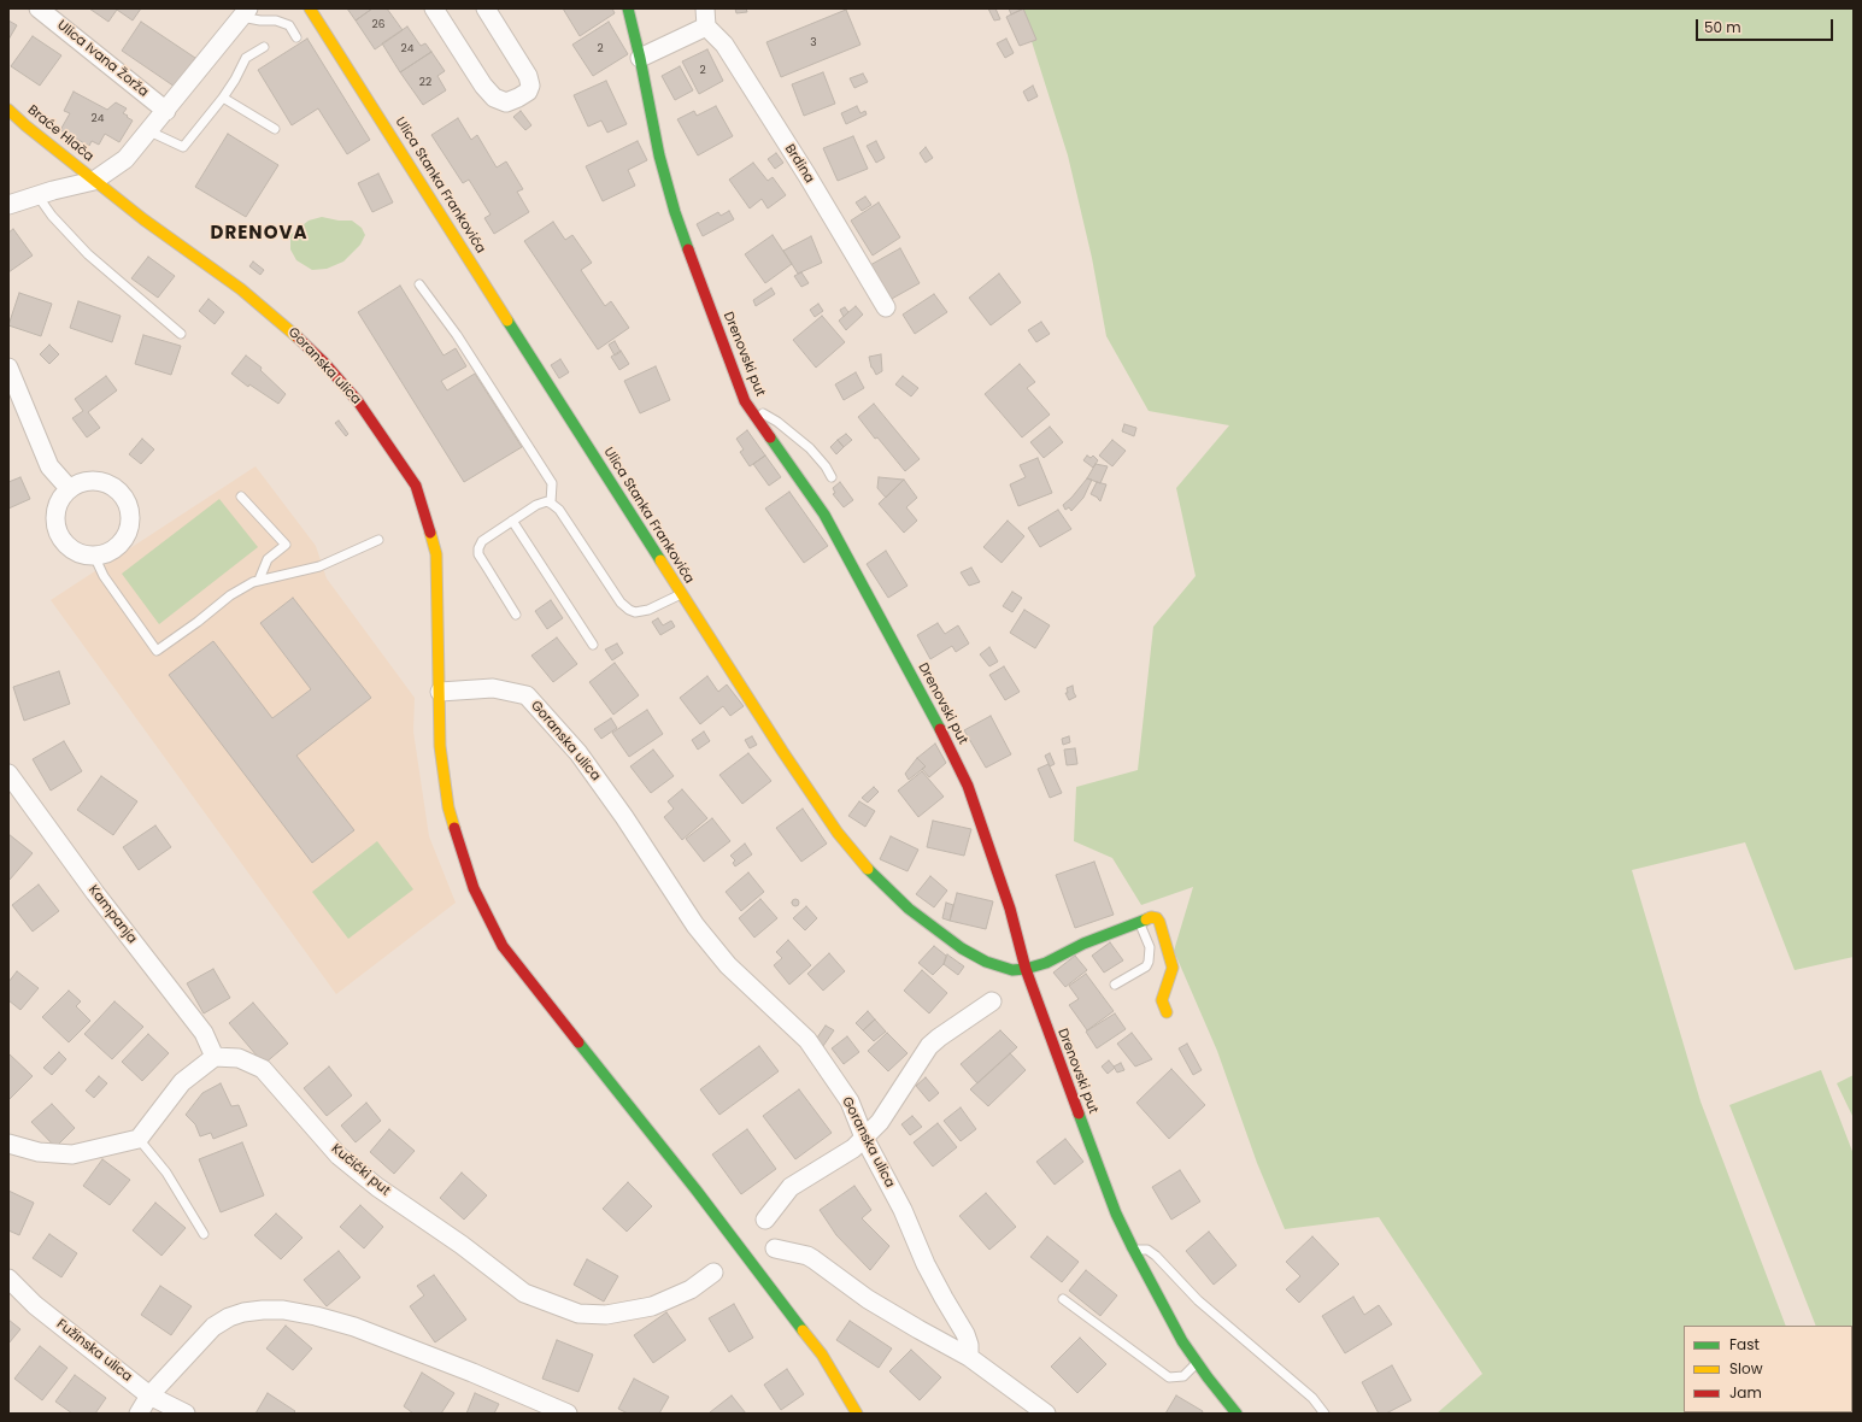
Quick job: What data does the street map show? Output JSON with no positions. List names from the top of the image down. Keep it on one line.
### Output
{"streets":{"street":["Ulica Ivana Žorža","Braće Hlača","Brdina","Ulica Stanka Frankovića","Drenovski put","Goranska ulica","Kampanja","Kučićki put","Fužinska ulica"]},"crossings":[["Braće Hlača","Goranska ulica"],["Brdina","Drenovski put"],["Ulica Stanka Frankovića","Drenovski put"],["Kampanja","Kučićki put"]],"districts":["DRENOVA"],"house_numbers":["26","3","24","2","2","22","24"],"legend":["Fast","Slow","Jam"],"scale_bar":"50 m"}
